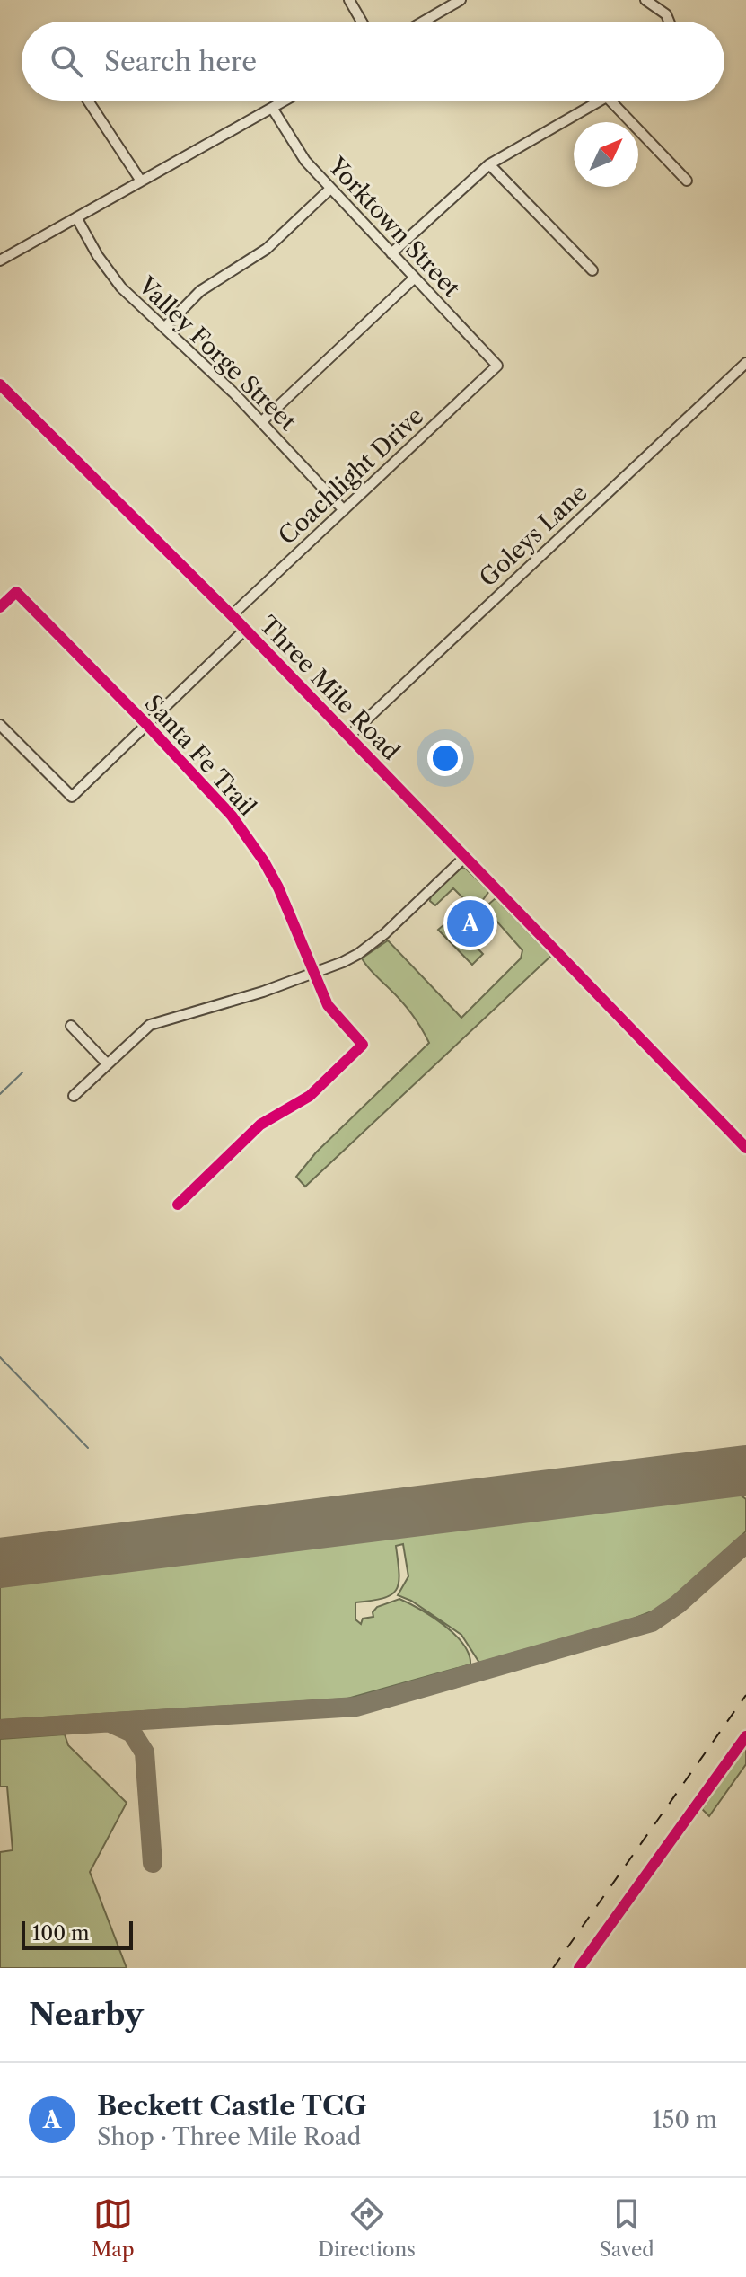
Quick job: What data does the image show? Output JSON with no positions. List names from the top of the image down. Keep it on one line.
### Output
{"streets":{"street":["Yorktown Street","Valley Forge Street","Coachlight Drive","Goleys Lane","Three Mile Road","Santa Fe Trail"]},"crossings":[["Yorktown Street","Coachlight Drive"],["Valley Forge Street","Coachlight Drive"],["Coachlight Drive","Three Mile Road"],["Goleys Lane","Three Mile Road"]],"scale_bar":"100 m","north":"top right","page":{"search":"Search here","pins":"A","scale":"100 m","heading":"Nearby","list":[{"mark":"A","name":"Beckett Castle TCG","note":"Shop · Three Mile Road","value":"150 m"}],"nav":["Map","Directions","Saved"]}}
